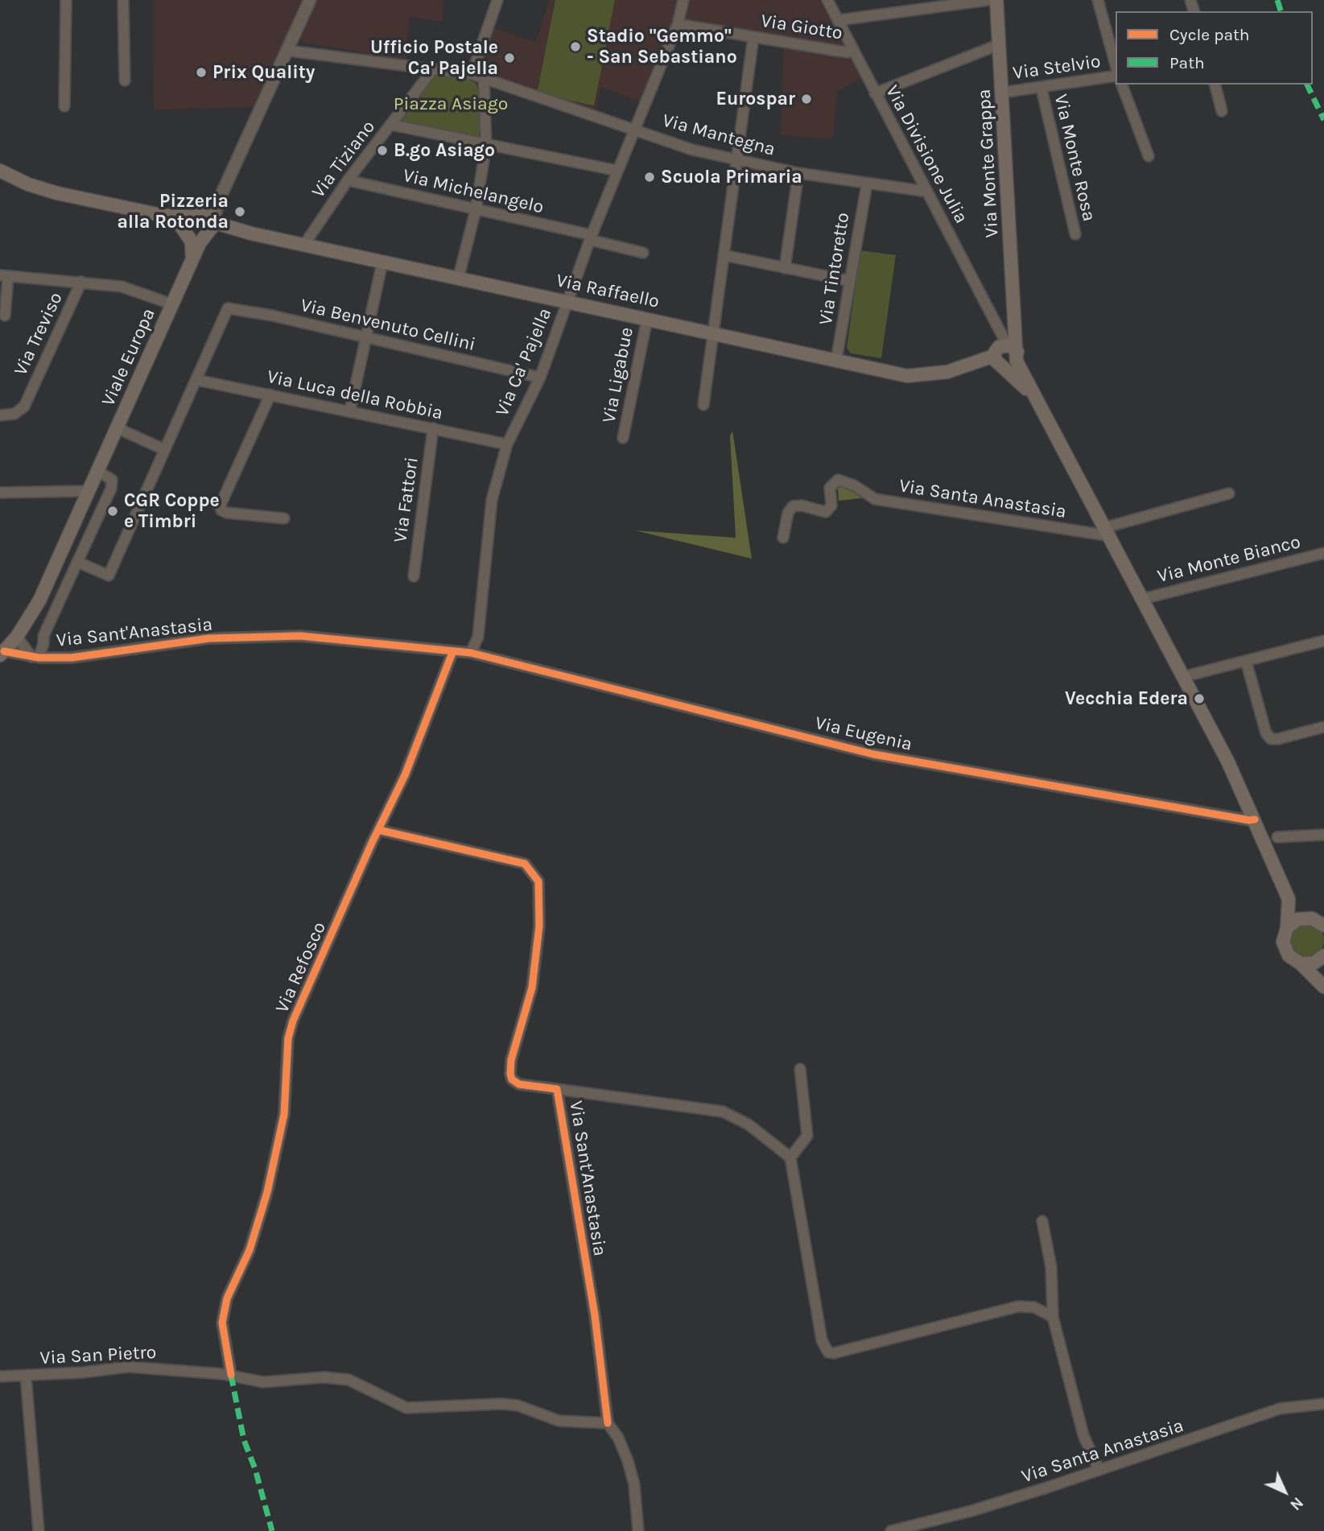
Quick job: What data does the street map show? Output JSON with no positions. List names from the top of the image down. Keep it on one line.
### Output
{"streets":{"main road":["Via Monte Grappa","Via Raffaello","Viale Europa"],"street":["Via Giotto","Via Stelvio","Via Mantegna","Via Divisione Julia","Via Monte Rosa","Via Tiziano","Via Michelangelo","Via Tintoretto","Via Benvenuto Cellini","Via Treviso","Via Ca' Pajella","Via Ligabue","Via Luca della Robbia","Via Santa Anastasia","Via Fattori","Via Monte Bianco","Via Sant'Anastasia","Via Eugenia","Via Refosco","Via San Pietro"]},"crossings":[["Via Giotto","Via Divisione Julia"],["Via Giotto","Via Ca' Pajella"],["Via Stelvio","Via Monte Rosa"],["Via Stelvio","Via Monte Grappa"],["Via Mantegna","Via Divisione Julia"],["Via Mantegna","Via Tiziano"],["Via Mantegna","Via Tintoretto"],["Via Mantegna","Viale Europa"],["Via Mantegna","Via Ca' Pajella"],["Via Divisione Julia","Via Monte Grappa"],["Via Divisione Julia","Via Raffaello"],["Via Tiziano","Via Michelangelo"],["Via Tiziano","Via Raffaello"],["Via Monte Grappa","Via Raffaello"],["Via Michelangelo","Via Ca' Pajella"],["Via Tintoretto","Via Raffaello"],["Via Raffaello","Viale Europa"],["Via Raffaello","Via Ca' Pajella"],["Via Raffaello","Via Ligabue"],["Via Benvenuto Cellini","Via Ca' Pajella"],["Via Benvenuto Cellini","Via Luca della Robbia"],["Viale Europa","Via Sant'Anastasia"],["Via Ca' Pajella","Via Luca della Robbia"],["Via Ca' Pajella","Via Sant'Anastasia"],["Via Ca' Pajella","Via Eugenia"],["Via Luca della Robbia","Via Fattori"],["Via Sant'Anastasia","Via Eugenia"],["Via Sant'Anastasia","Via Refosco"],["Via Refosco","Via San Pietro"]],"parks":["Piazza Asiago"],"places":["Stadio \"Gemmo\" - San Sebastiano","Ufficio Postale Ca' Pajella","Prix Quality","Eurospar","B.go Asiago","Scuola Primaria","Pizzeria alla Rotonda","CGR Coppe e Timbri","Vecchia Edera"],"legend":["Cycle path","Path"],"north":"bottom right"}
